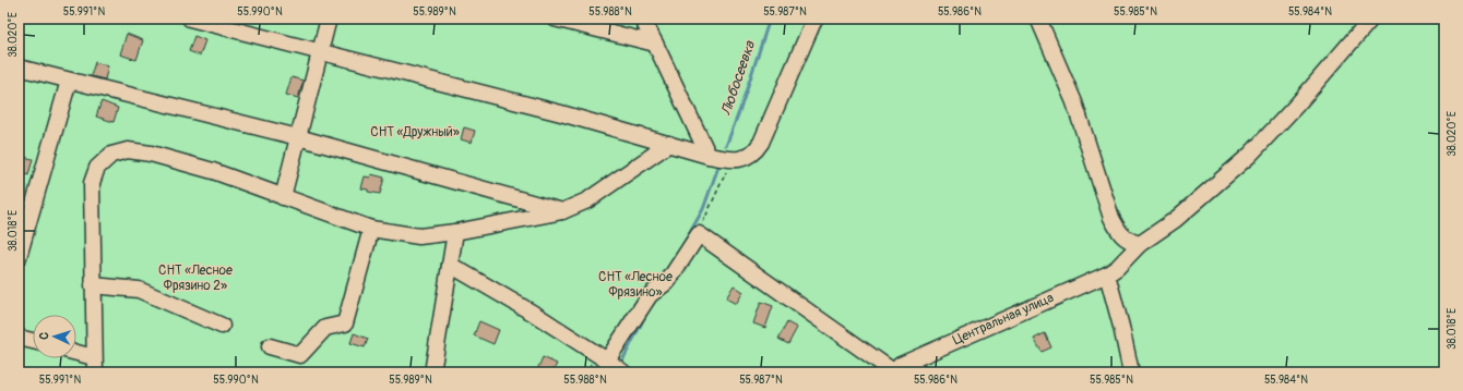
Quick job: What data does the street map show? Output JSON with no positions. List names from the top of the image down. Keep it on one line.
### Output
{"streets":{"street":["Центральная улица"]},"water":["Любосеевка"],"parks":["СНТ «Дружный»","СНТ «Лесное Фрязино 2»","СНТ «Лесное Фрязино»"],"north":"left","coordinates":["55.991°N","55.990°N","55.989°N","55.988°N","55.987°N","55.986°N","55.985°N","55.984°N","38.020°E","38.018°E"]}
